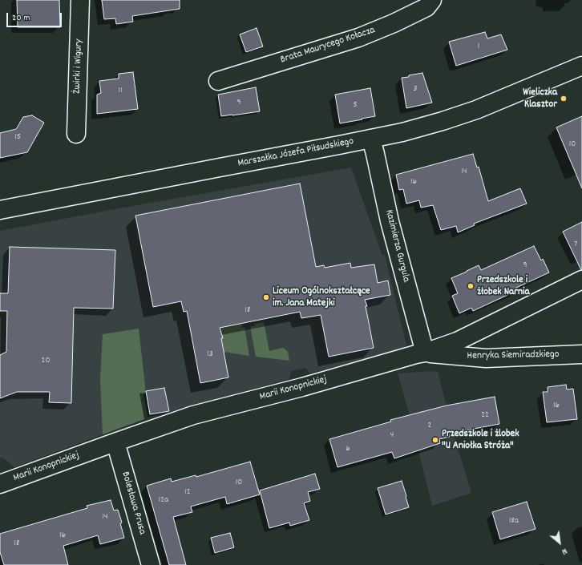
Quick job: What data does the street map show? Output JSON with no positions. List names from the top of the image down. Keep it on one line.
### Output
{"streets":{"street":["Brata Maurycego Kołacza","Żwirki i Wigury","Marszałka Józefa Piłsudskiego","Kazimierza Gurgula","Henryka Siemiradzkiego","Marii Konopnickiej","Bolesława Prusa"]},"crossings":[["Marszałka Józefa Piłsudskiego","Kazimierza Gurgula"],["Kazimierza Gurgula","Henryka Siemiradzkiego"],["Kazimierza Gurgula","Marii Konopnickiej"],["Henryka Siemiradzkiego","Marii Konopnickiej"],["Marii Konopnickiej","Bolesława Prusa"]],"places":["Wieliczka Klasztor","Przedszkole i żłobek Narnia","Liceum Ogólnokształcące im. Jana Matejki","Przedszkole i żlobek \"U Aniołka Stróża\""],"house_numbers":["1","3","11","9","5","15","10","14","16","7","9","18","13","20","16","22","2","4","6","10","12","12a","14","18a","16","18"],"scale_bar":"20 m","north":"bottom right"}
